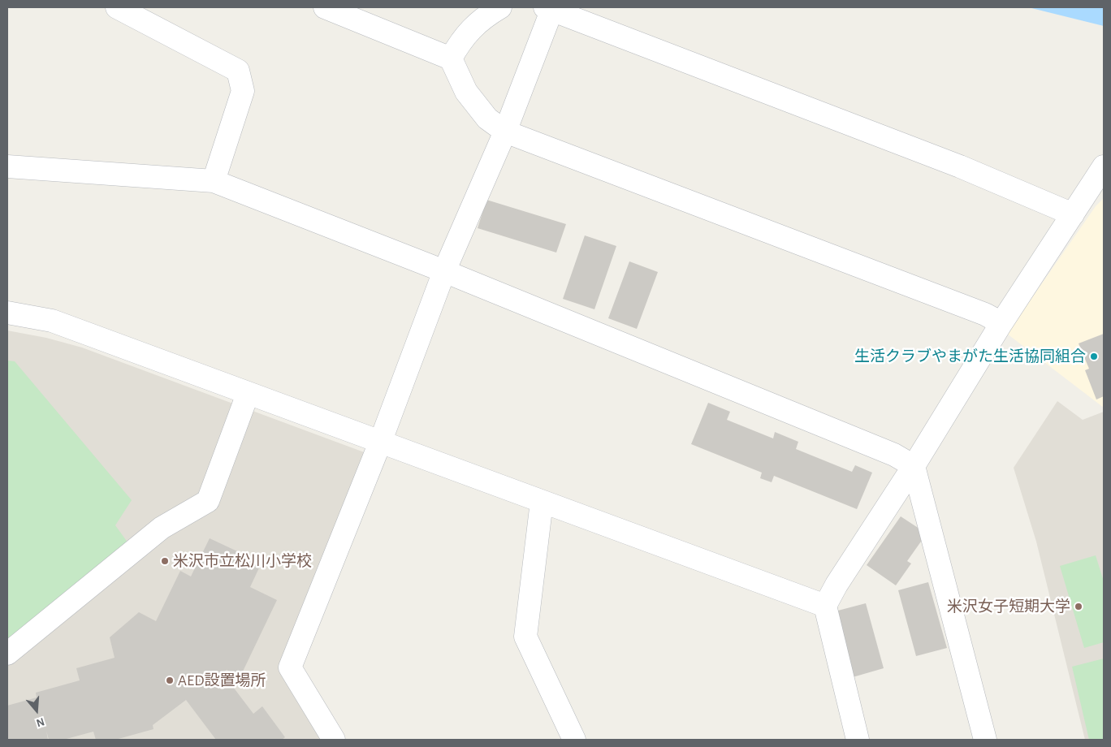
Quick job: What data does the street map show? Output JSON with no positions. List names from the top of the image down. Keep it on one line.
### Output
{"places":["生活クラブやまがた生活協同組合","米沢市立松川小学校","米沢女子短期大学","AED設置場所"],"north":"bottom"}
